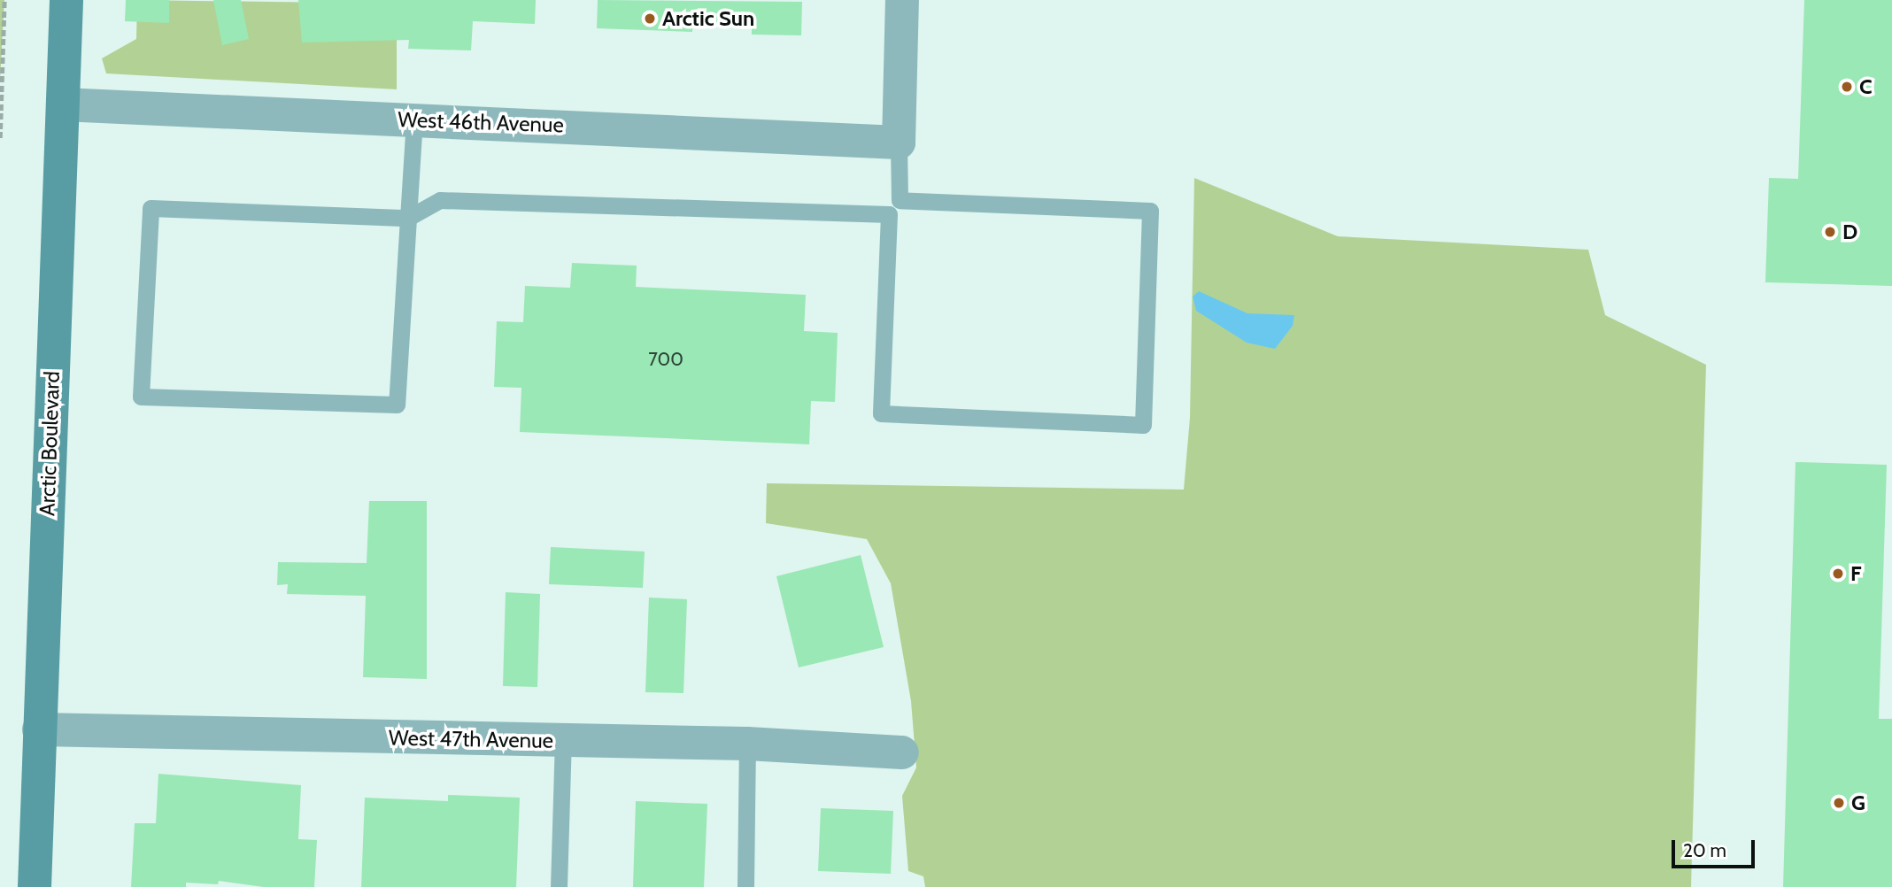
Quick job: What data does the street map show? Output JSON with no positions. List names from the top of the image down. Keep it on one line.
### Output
{"streets":{"main road":["Arctic Boulevard"],"street":["West 46th Avenue","West 47th Avenue"]},"crossings":[["West 46th Avenue","Arctic Boulevard"],["Arctic Boulevard","West 47th Avenue"]],"places":["Arctic Sun","C","D","F","G"],"house_numbers":["700"],"scale_bar":"20 m"}
